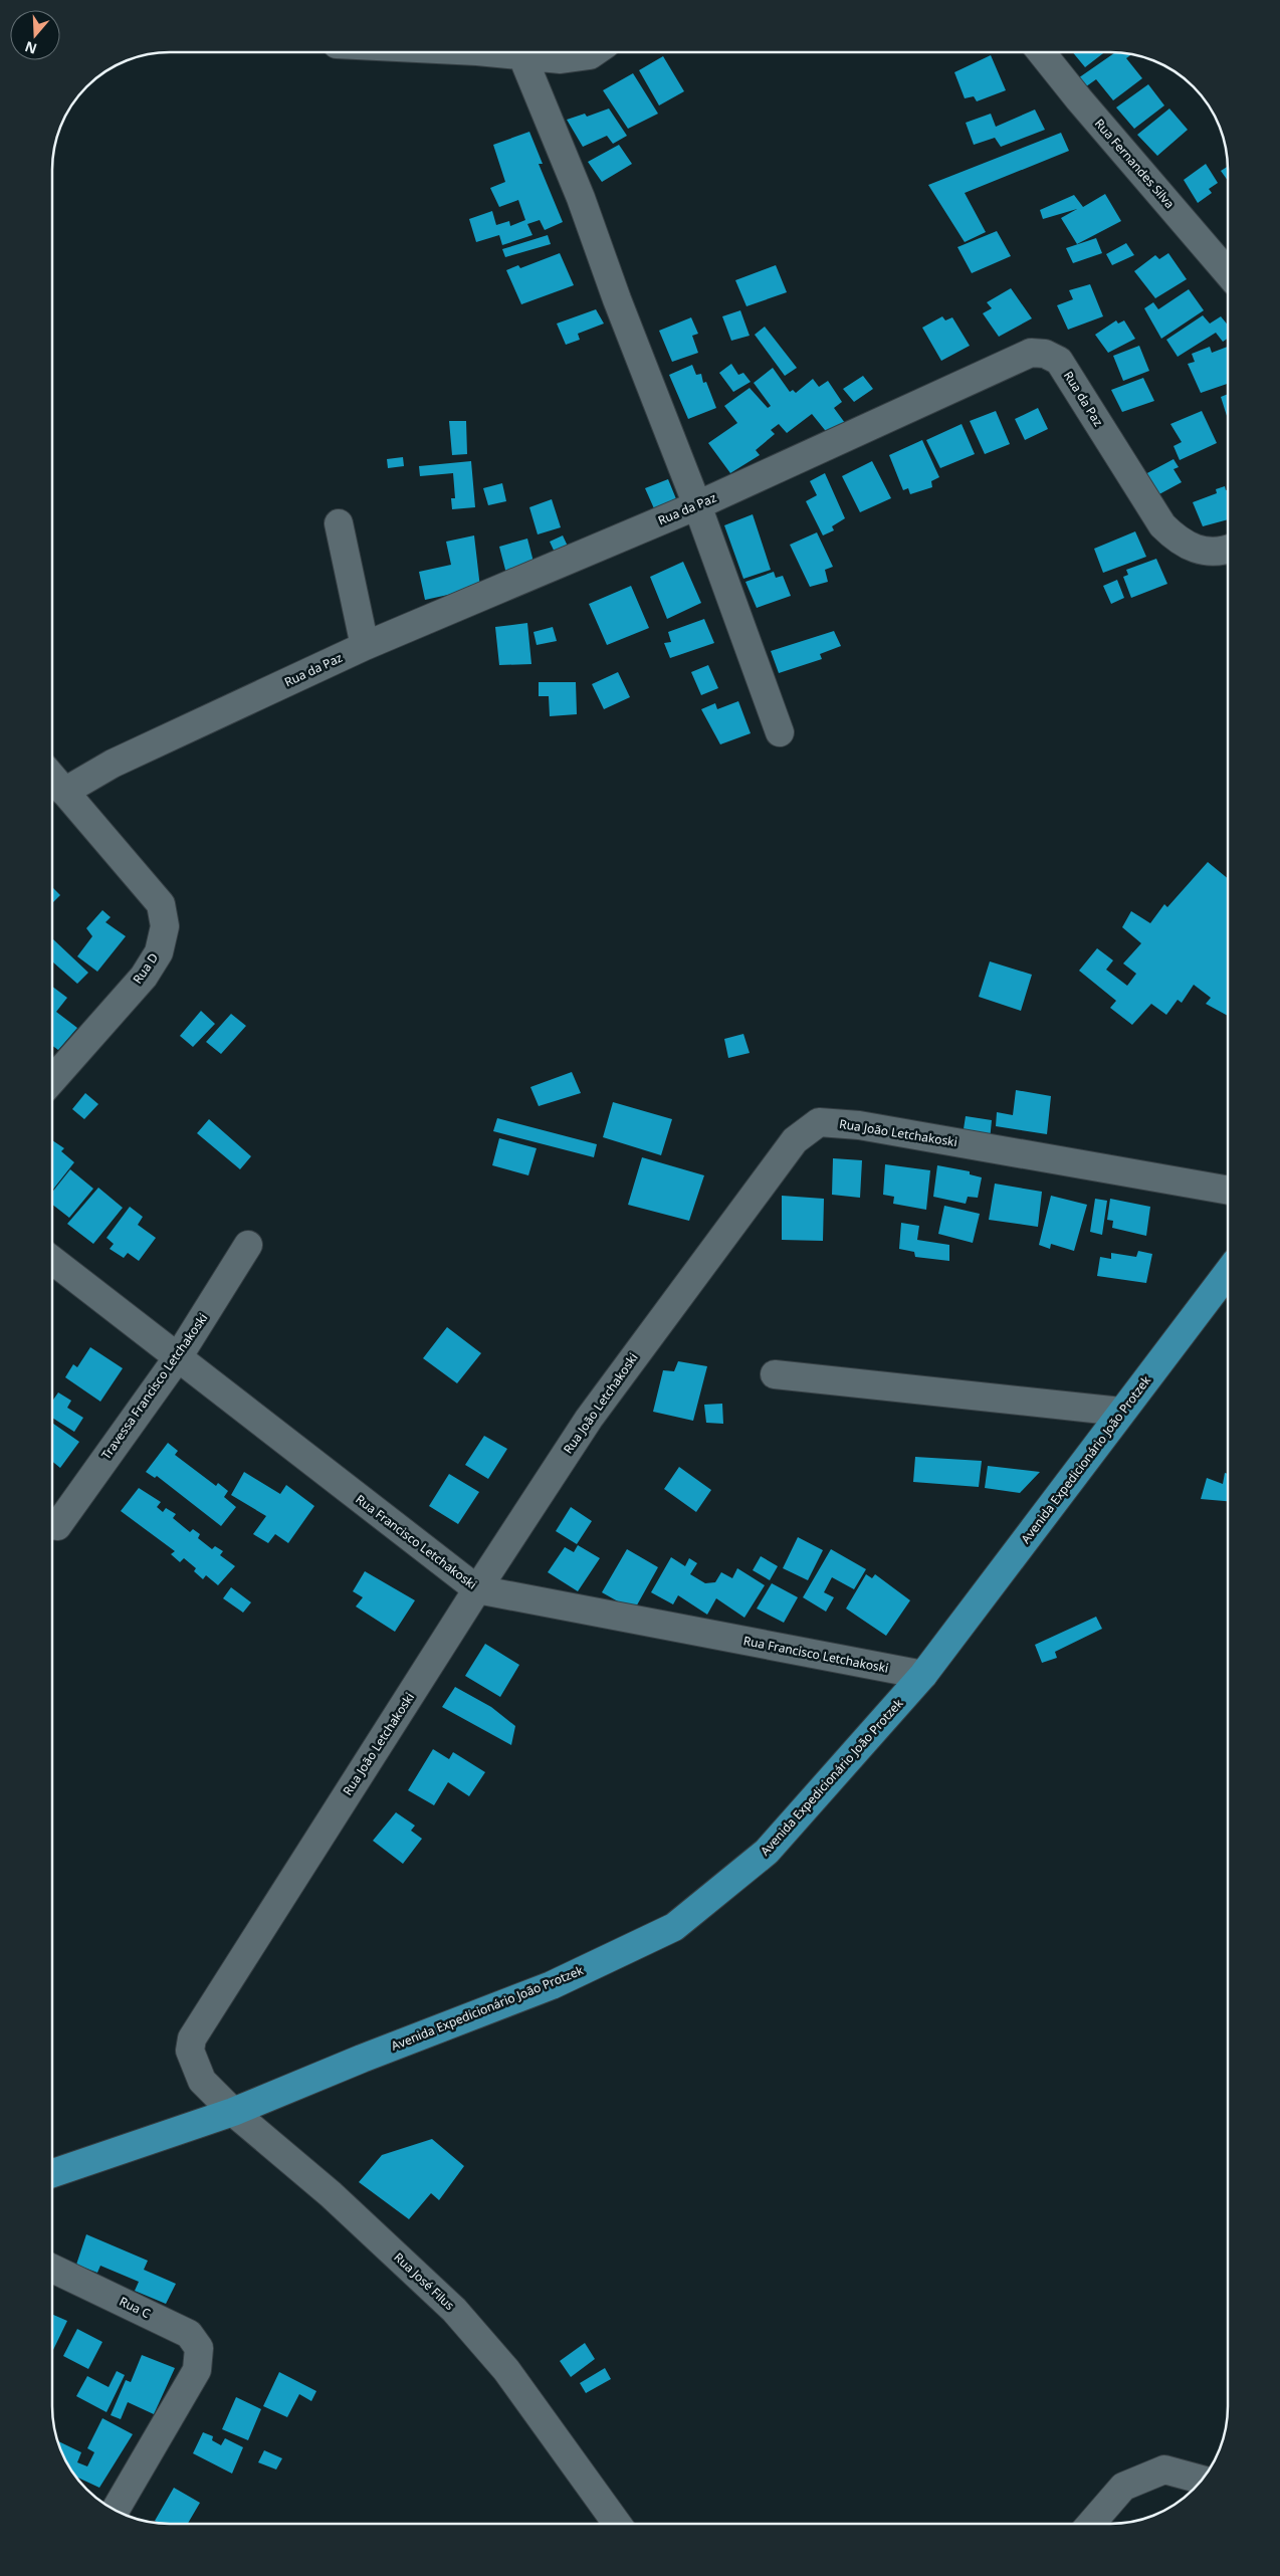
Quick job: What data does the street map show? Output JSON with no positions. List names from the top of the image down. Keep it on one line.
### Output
{"streets":{"highway":["Avenida Expedicionário João Protzek"],"street":["Rua Fernandes Silva","Rua da Paz","Rua D","Rua João Letchakoski","Travessa Francisco Letchakoski","Rua Francisco Letchakoski","Rua José Filus","Rua C"]},"crossings":[["Rua da Paz","Rua D"],["Rua João Letchakoski","Rua Francisco Letchakoski"],["Rua João Letchakoski","Rua José Filus"],["Travessa Francisco Letchakoski","Rua Francisco Letchakoski"],["Avenida Expedicionário João Protzek","Rua Francisco Letchakoski"],["Avenida Expedicionário João Protzek","Rua José Filus"]],"north":"bottom"}
